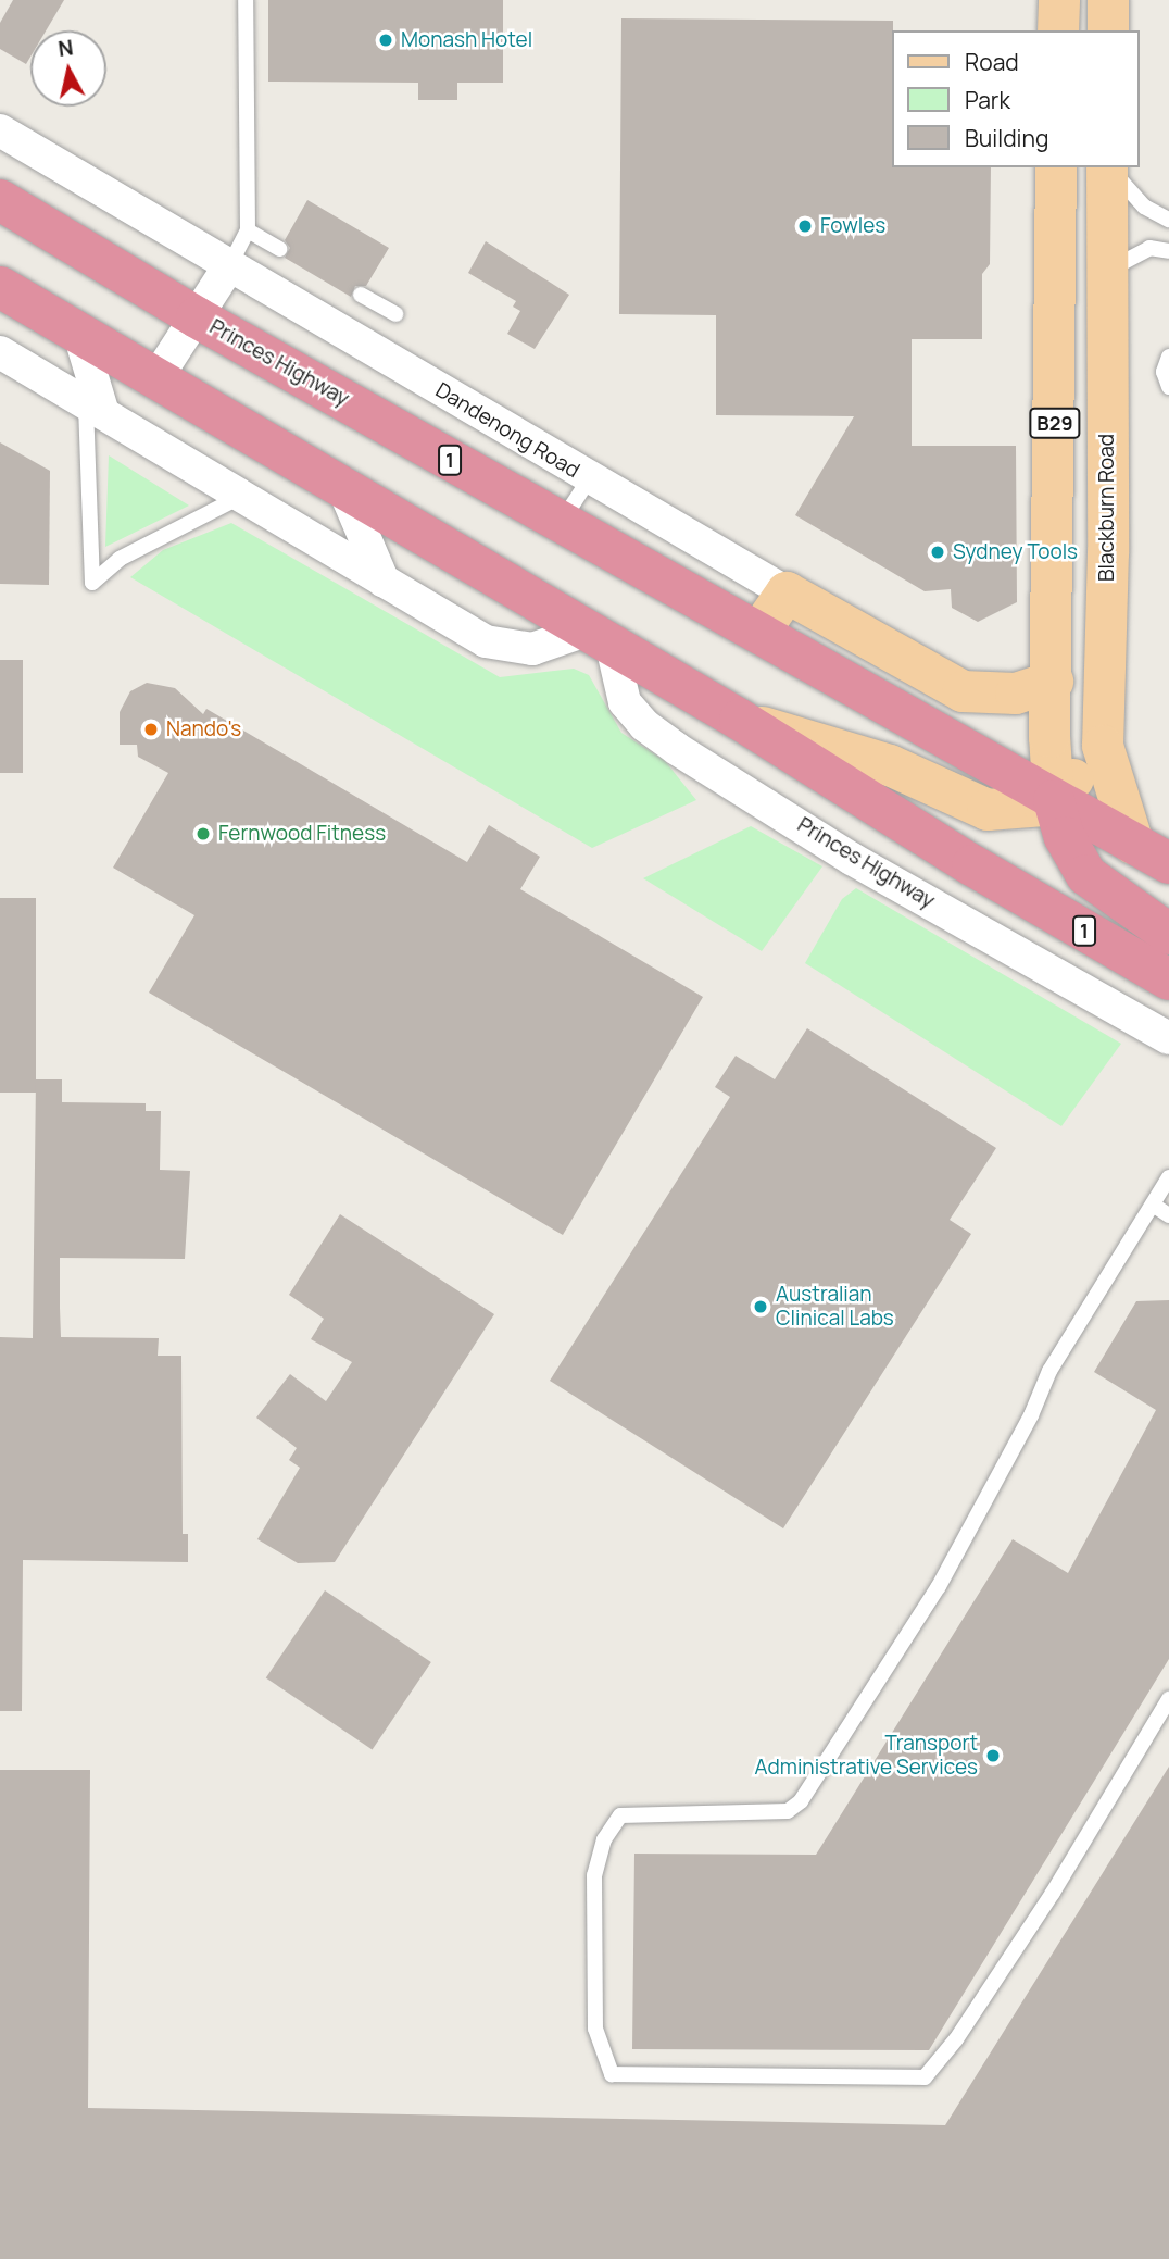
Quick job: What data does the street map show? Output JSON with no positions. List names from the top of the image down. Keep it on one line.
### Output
{"streets":{"highway":["Princes Highway","1"],"main road":["B29","Blackburn Road"],"street":["Dandenong Road"]},"crossings":[["Princes Highway","B29"],["Princes Highway","1"],["Princes Highway","Blackburn Road"]],"places":["Monash Hotel","Fowles","Sydney Tools","Nando's","Fernwood Fitness","Australian Clinical Labs","Transport Administrative Services"],"legend":["Road","Park","Building"],"north":"top"}
